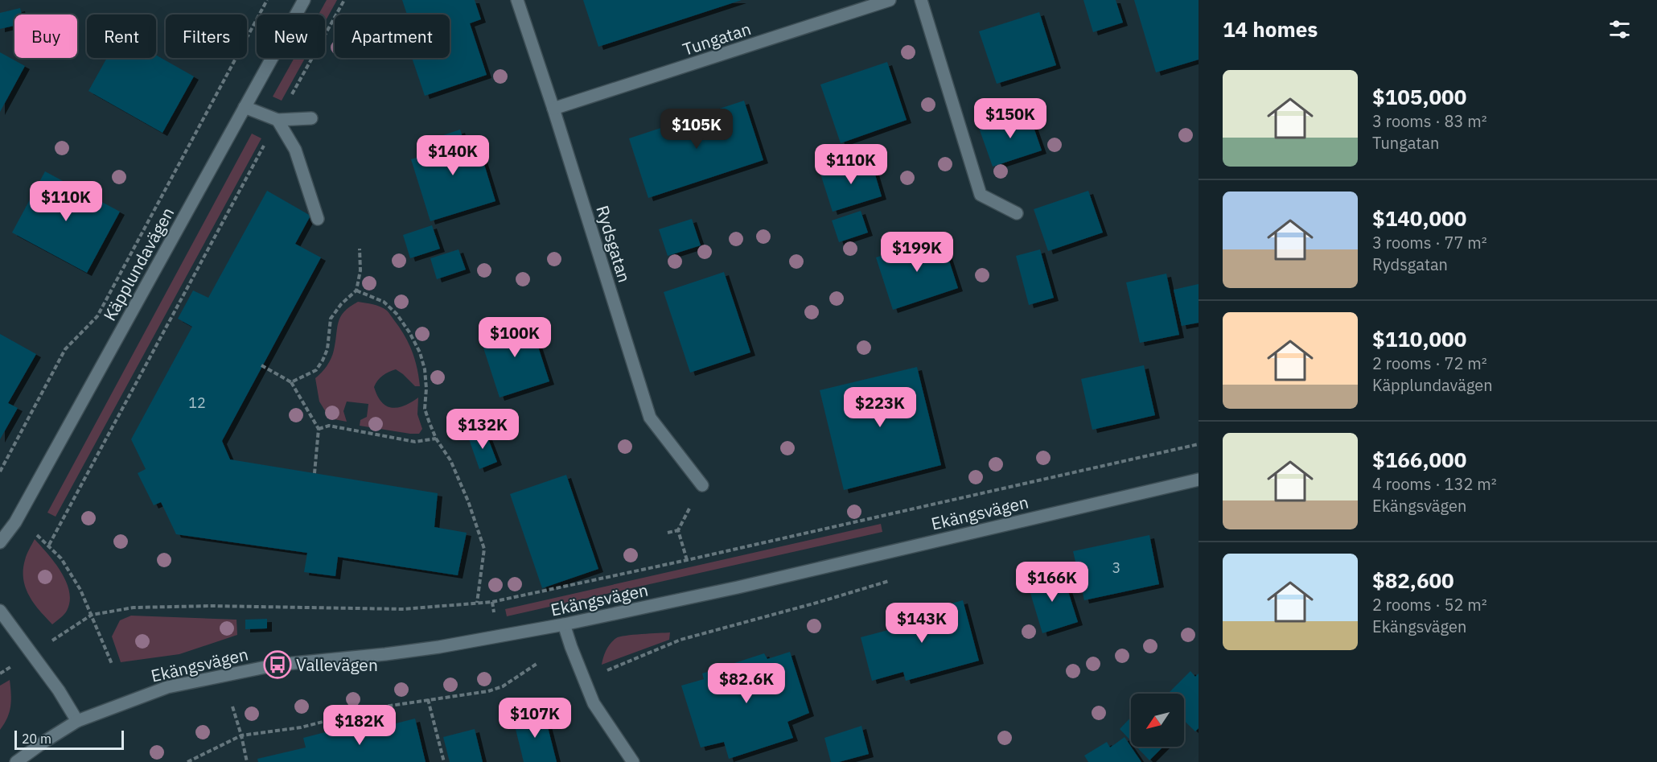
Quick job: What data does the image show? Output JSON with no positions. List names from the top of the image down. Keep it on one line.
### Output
{"streets":{"street":["Tungatan","Rydsgatan","Käpplundavägen","Ekängsvägen"]},"crossings":[["Tungatan","Rydsgatan"]],"places":{"bus stop":["Vallevägen"]},"house_numbers":["12","3"],"scale_bar":"20 m","north":"bottom left","page":{"heading":"14 homes","chip":["Buy","Rent","Filters","New","Apartment"],"list":[{"name":"$105,000","note":"3 rooms · 83 m² · Tungatan"},{"name":"$140,000","note":"3 rooms · 77 m² · Rydsgatan"},{"name":"$110,000","note":"2 rooms · 72 m² · Käpplundavägen"},{"name":"$166,000","note":"4 rooms · 132 m² · Ekängsvägen"},{"name":"$82,600","note":"2 rooms · 52 m² · Ekängsvägen"}],"price":["$150K","$105K","$140K","$110K","$110K","$199K","$100K","$223K","$132K","$166K","$143K","$82.6K","$107K","$182K"],"scale":"20 m"}}
